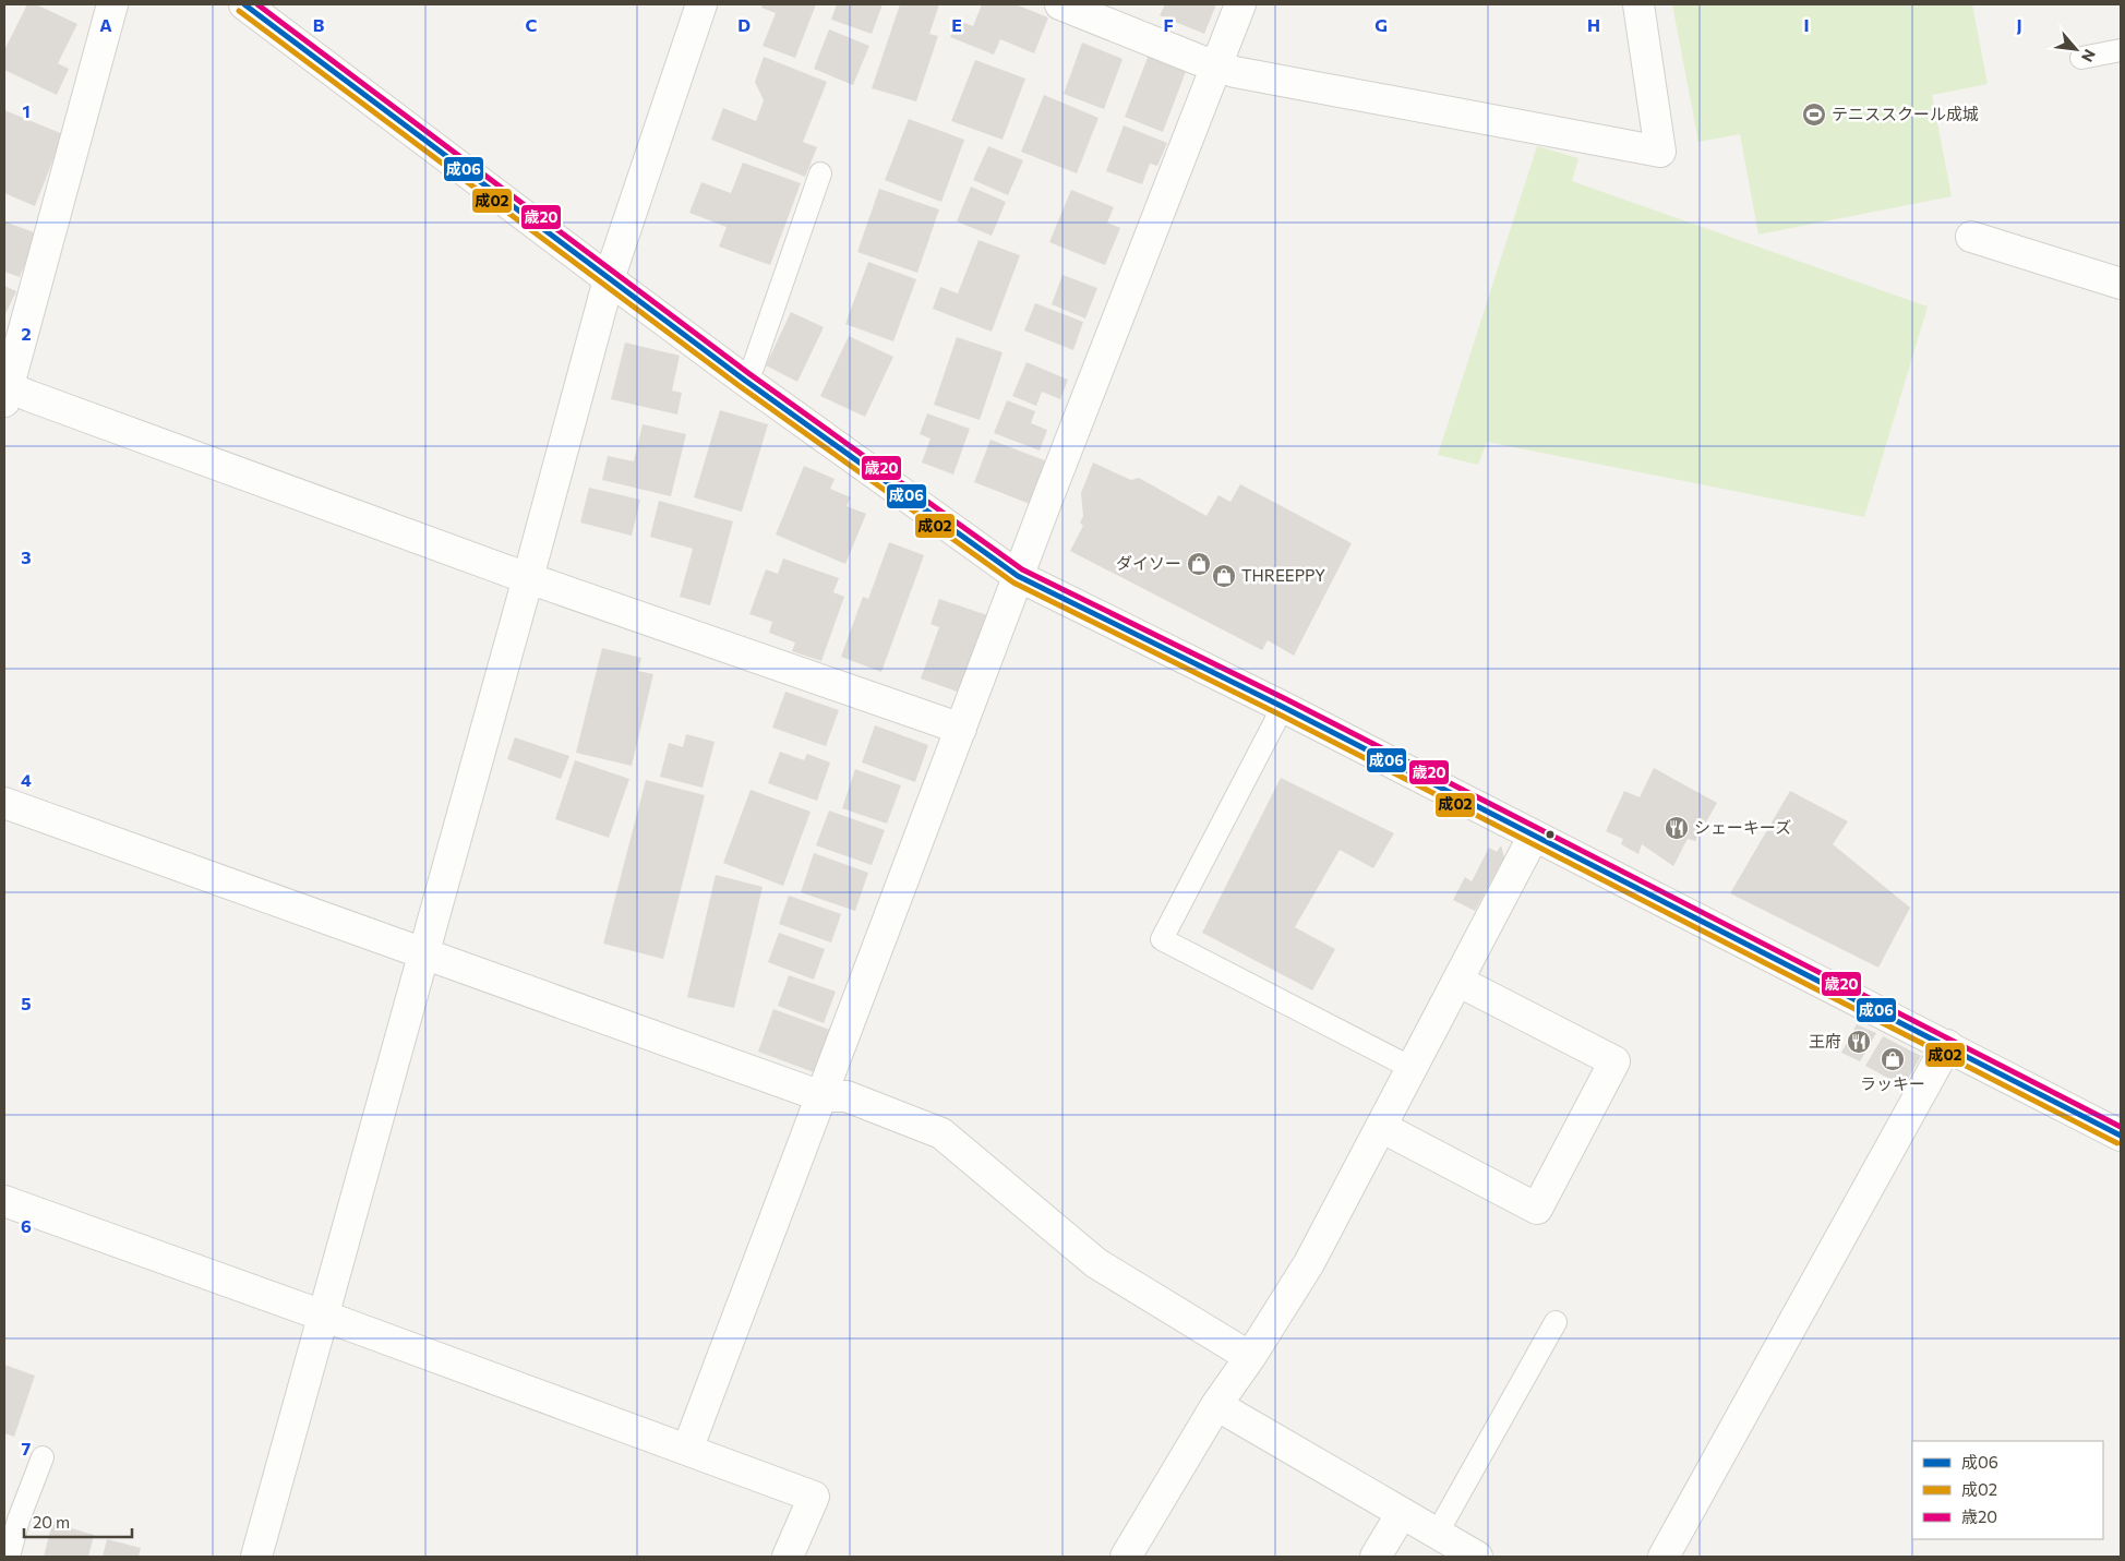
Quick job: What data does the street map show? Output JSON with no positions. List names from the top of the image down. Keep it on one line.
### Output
{"places":{"sports":["テニススクール成城"],"shop":["ダイソー","THREEPPY","ラッキー"],"restaurant":["シェーキーズ","王府"]},"lines":["transit line 成06","transit line 歳20","transit line 成02"],"legend":["成06","成02","歳20"],"scale_bar":"20 m","north":"bottom right","grid":{"columns":["A","B","C","D","E","F","G","H","I","J"],"rows":["1","2","3","4","5","6","7"]}}
